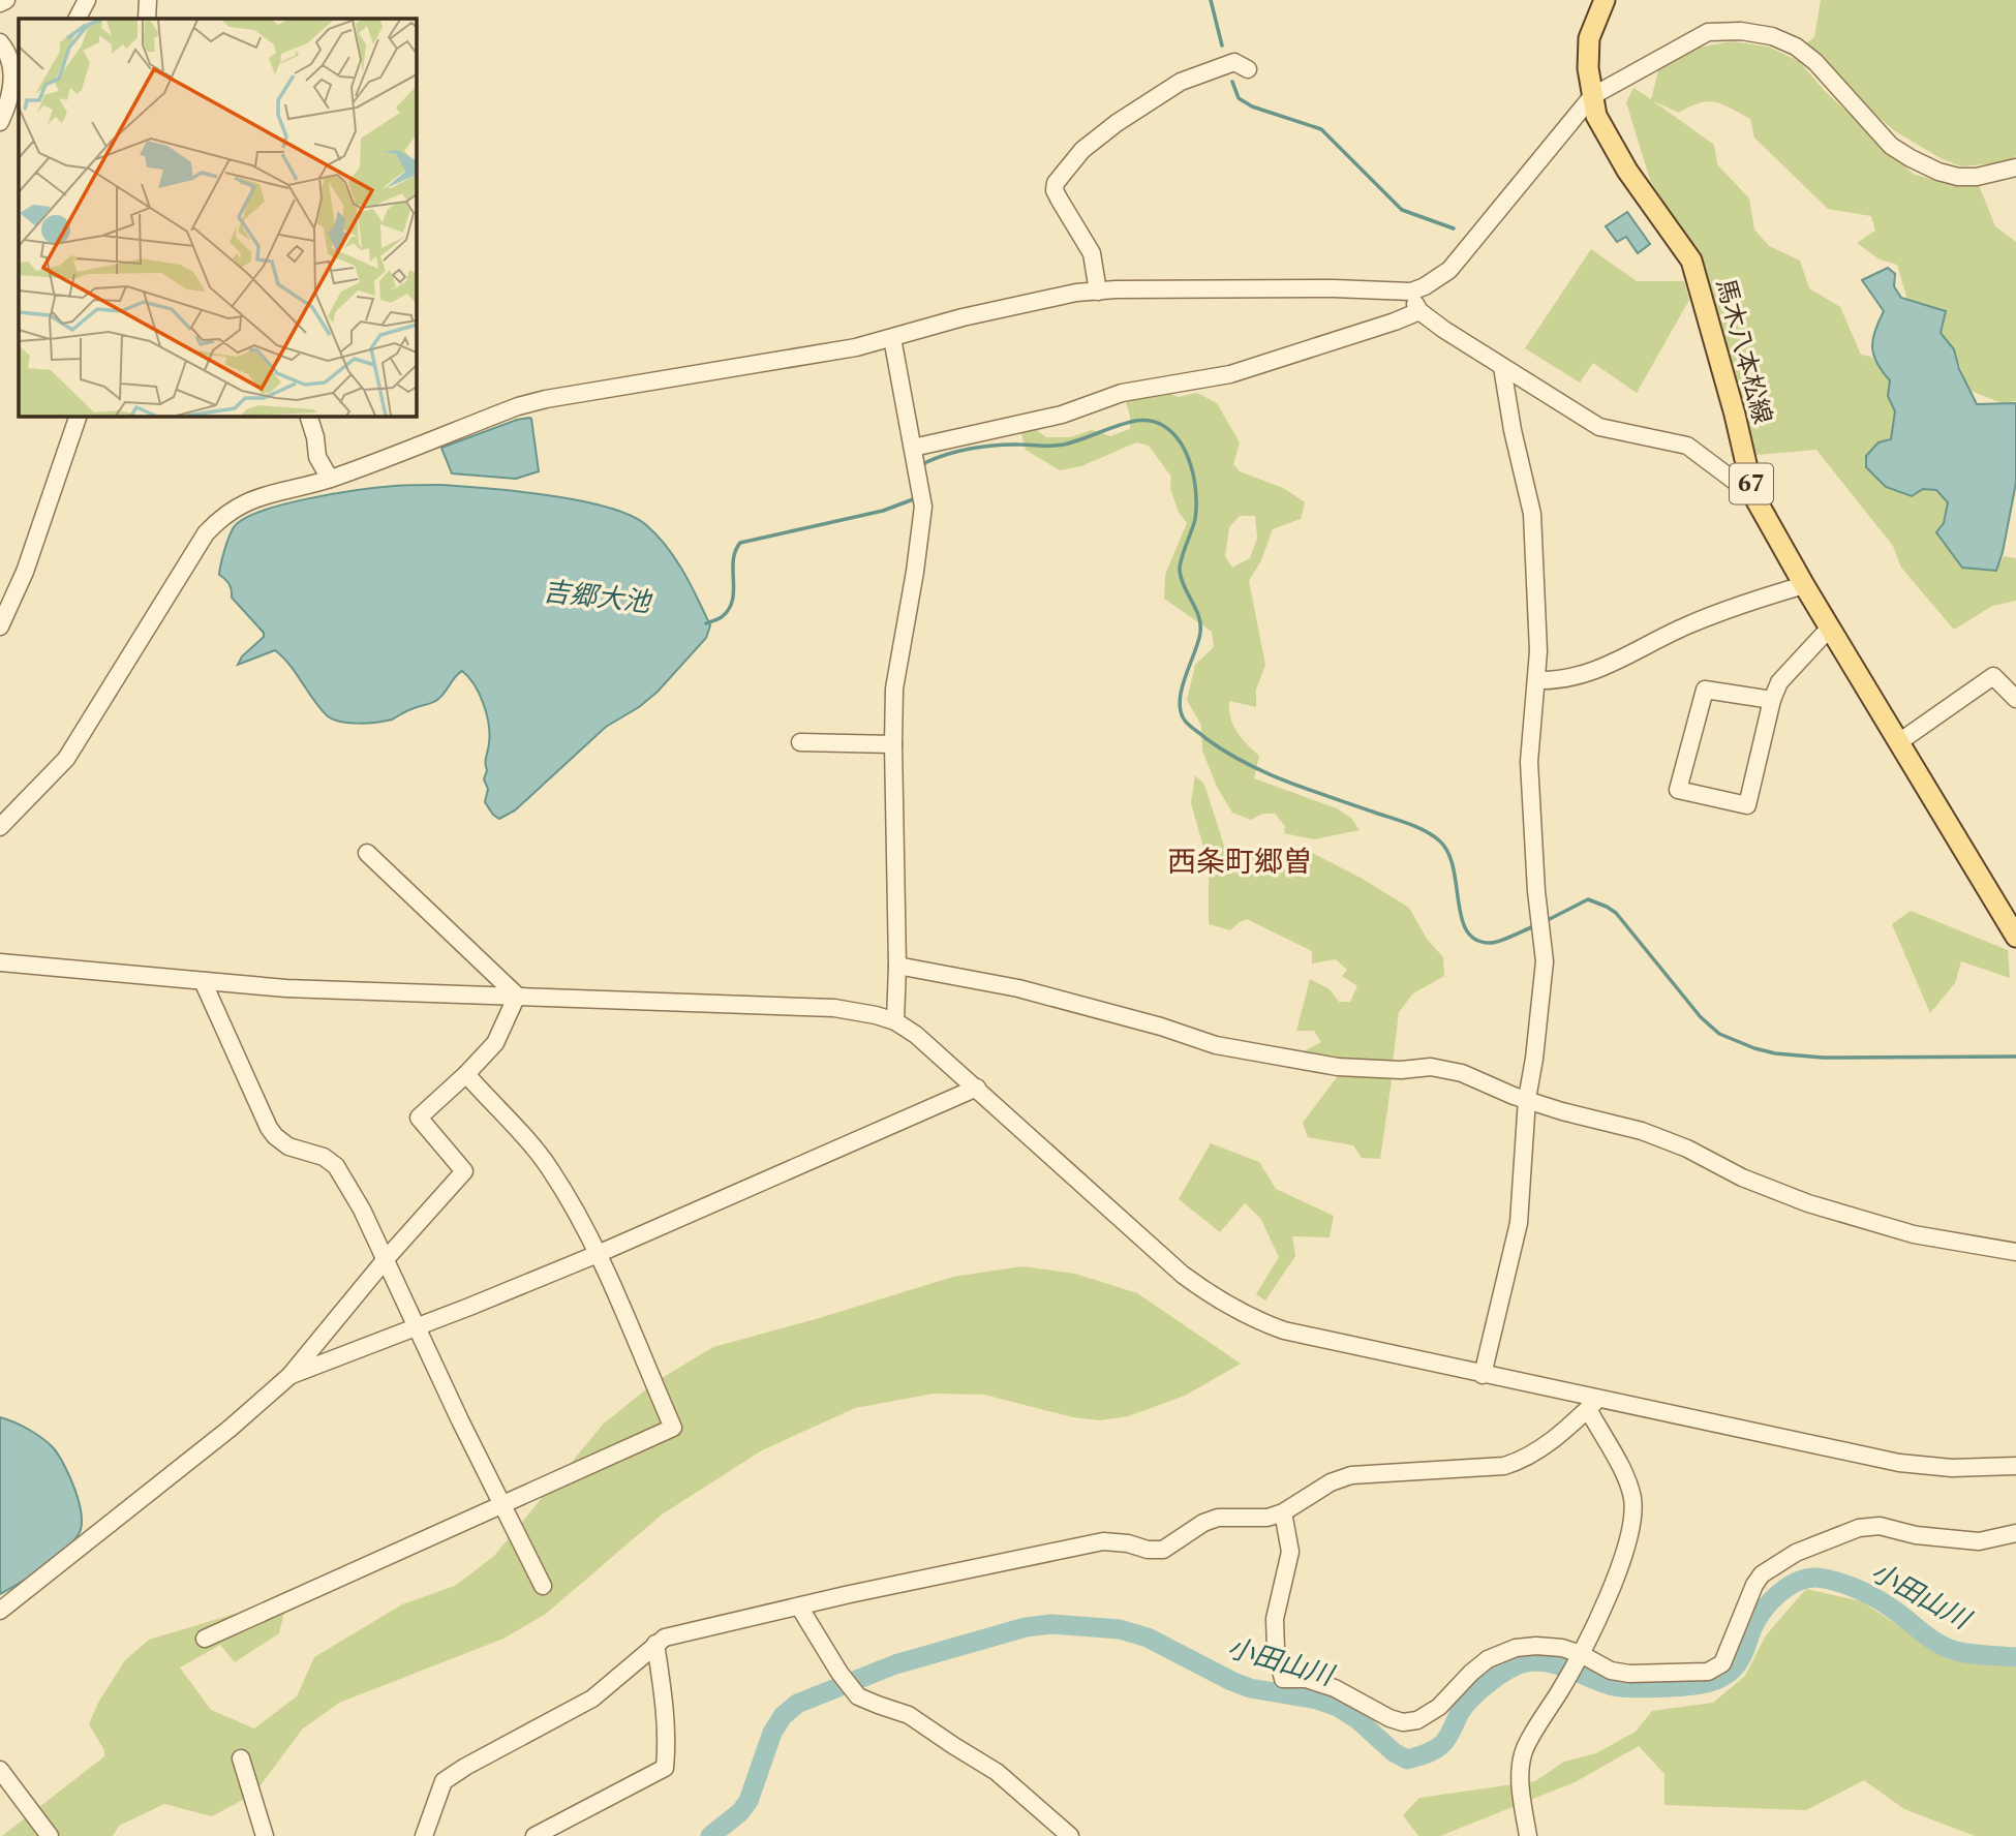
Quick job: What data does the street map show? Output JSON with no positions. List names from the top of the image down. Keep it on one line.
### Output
{"streets":{"main road":["馬木八本松線","67"]},"districts":["西条町郷曽"],"water":["吉郷大池","小田山川"]}
